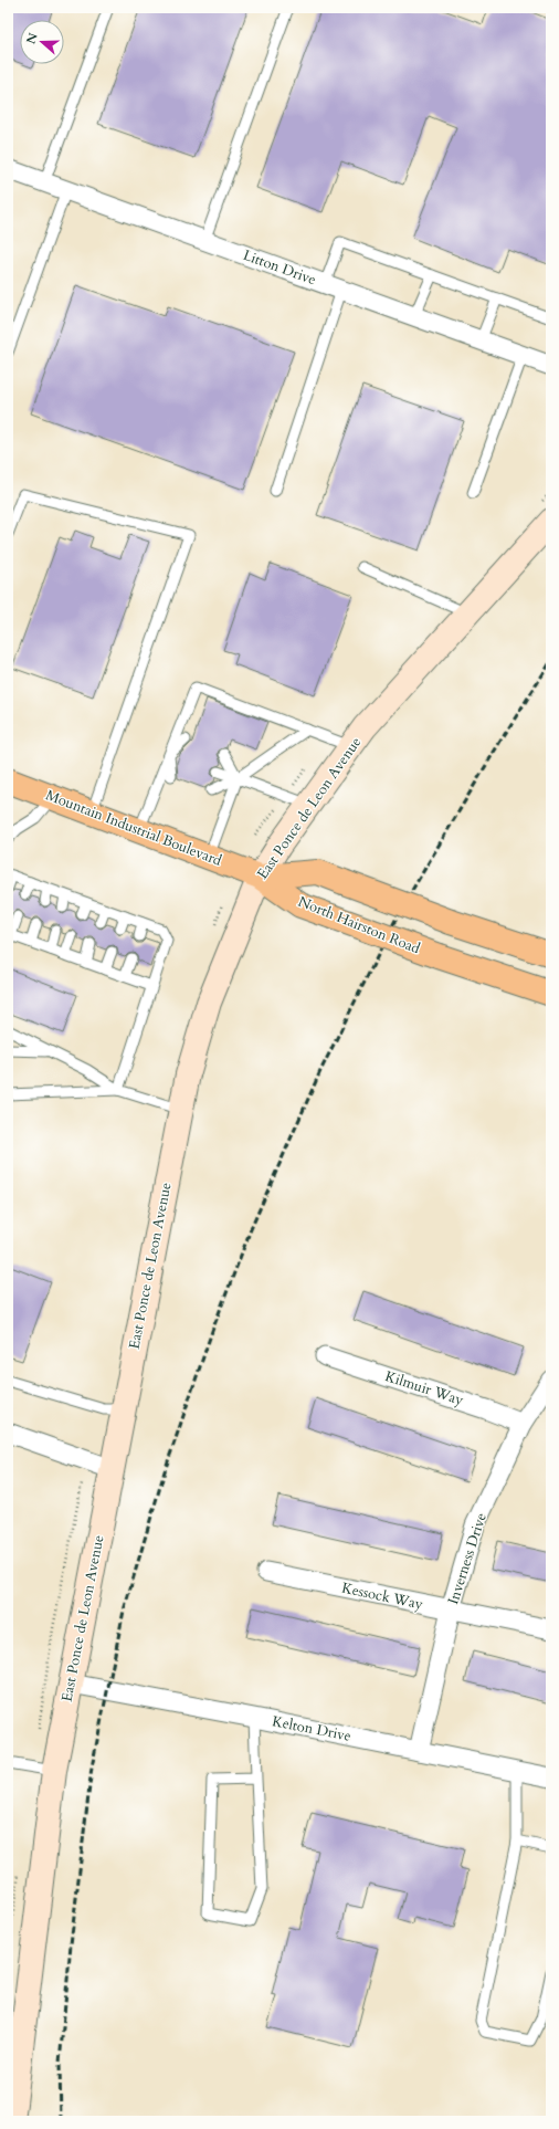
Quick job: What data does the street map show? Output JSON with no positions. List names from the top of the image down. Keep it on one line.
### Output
{"streets":{"main road":["East Ponce de Leon Avenue","Mountain Industrial Boulevard","North Hairston Road"],"street":["Litton Drive","Kilmuir Way","Inverness Drive","Kessock Way","Kelton Drive"]},"crossings":[["East Ponce de Leon Avenue","Mountain Industrial Boulevard"],["East Ponce de Leon Avenue","North Hairston Road"],["East Ponce de Leon Avenue","Kelton Drive"],["Mountain Industrial Boulevard","North Hairston Road"],["Kilmuir Way","Inverness Drive"],["Inverness Drive","Kessock Way"],["Inverness Drive","Kelton Drive"]],"north":"left"}
